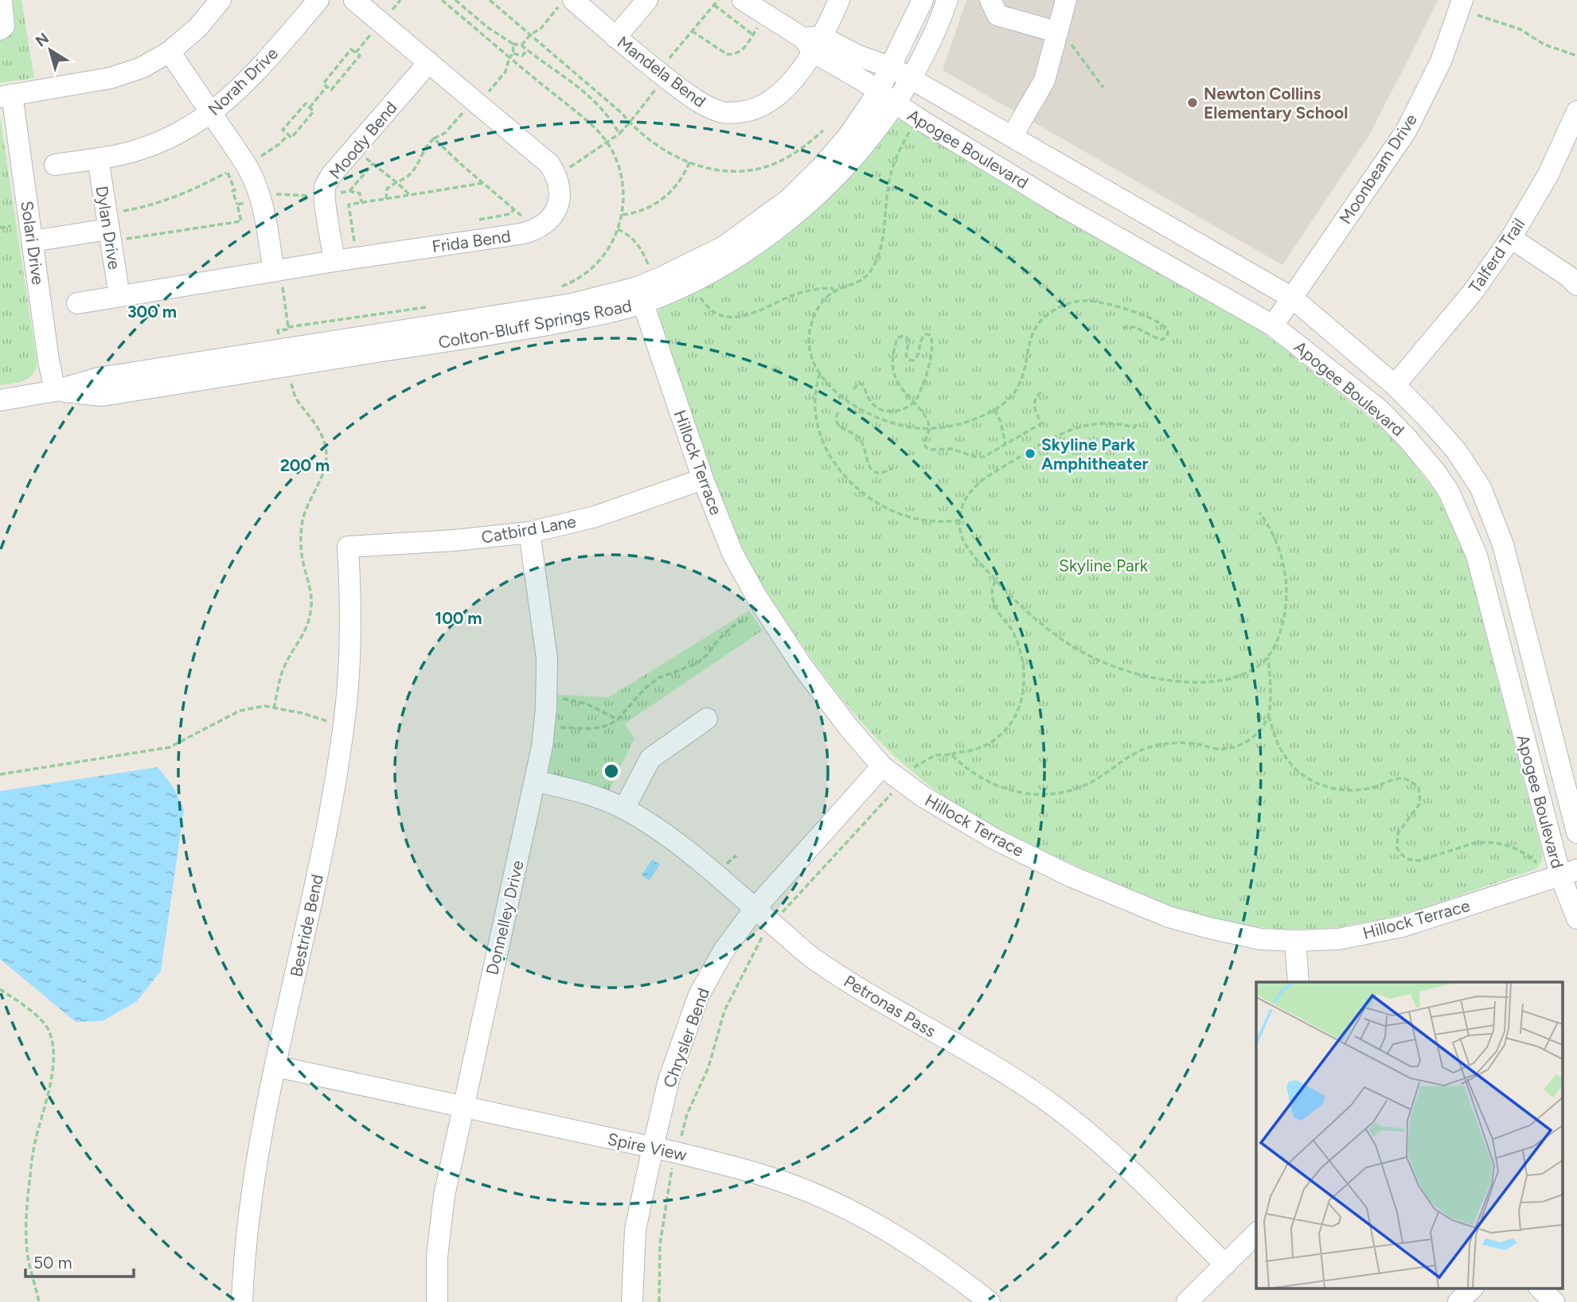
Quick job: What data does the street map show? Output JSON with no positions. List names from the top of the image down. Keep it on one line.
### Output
{"streets":{"street":["Mandela Bend","Norah Drive","Moody Bend","Apogee Boulevard","Moonbeam Drive","Dylan Drive","Frida Bend","Solari Drive","Talferd Trail","Colton-Bluff Springs Road","Hillock Terrace","Catbird Lane","Donnelley Drive","Bestride Bend","Petronas Pass","Chrysler Bend","Spire View"]},"crossings":[["Mandela Bend","Apogee Boulevard"],["Norah Drive","Dylan Drive"],["Moody Bend","Frida Bend"],["Apogee Boulevard","Moonbeam Drive"],["Apogee Boulevard","Talferd Trail"],["Apogee Boulevard","Colton-Bluff Springs Road"],["Apogee Boulevard","Hillock Terrace"],["Dylan Drive","Frida Bend"],["Solari Drive","Colton-Bluff Springs Road"],["Colton-Bluff Springs Road","Hillock Terrace"],["Hillock Terrace","Catbird Lane"],["Hillock Terrace","Chrysler Bend"],["Catbird Lane","Donnelley Drive"],["Catbird Lane","Bestride Bend"],["Donnelley Drive","Petronas Pass"],["Donnelley Drive","Spire View"],["Bestride Bend","Spire View"],["Petronas Pass","Chrysler Bend"],["Chrysler Bend","Spire View"]],"parks":["Skyline Park"],"places":["Newton Collins Elementary School","Skyline Park Amphitheater"],"scale_bar":"50 m","north":"top left","rings":["300 m","200 m","100 m"]}
